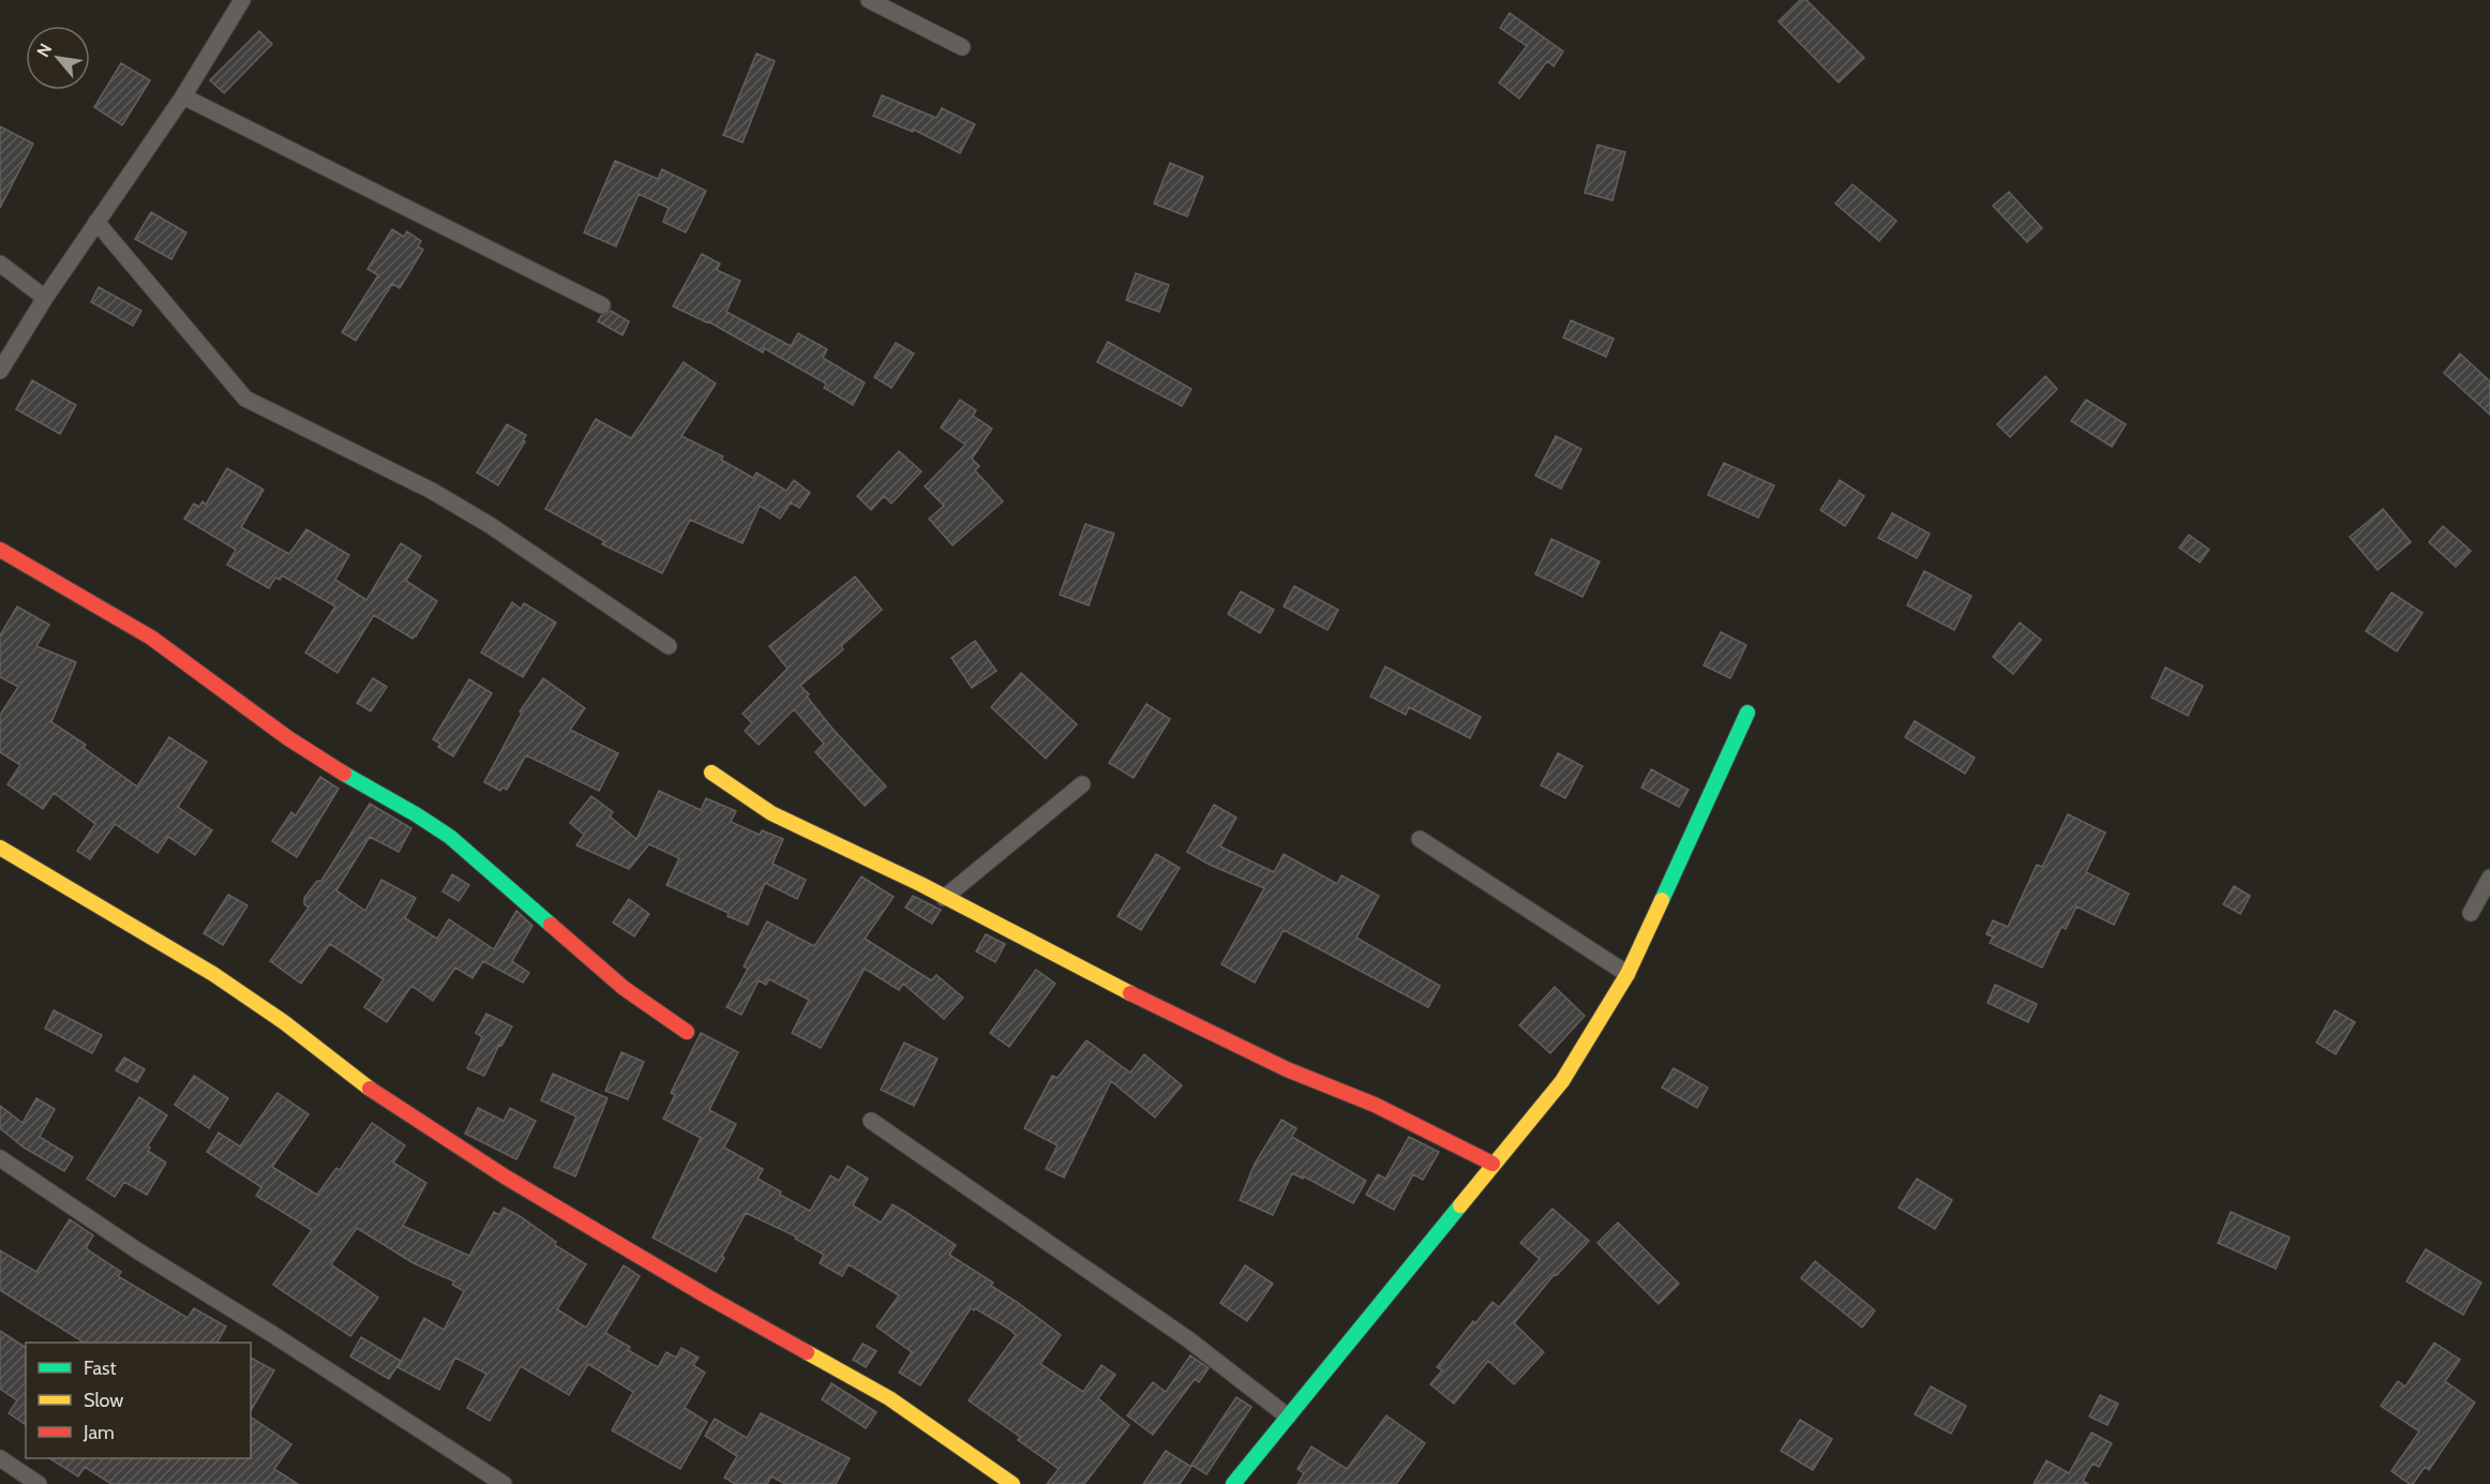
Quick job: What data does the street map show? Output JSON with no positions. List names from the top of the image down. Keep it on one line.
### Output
{"legend":["Fast","Slow","Jam"],"north":"top left"}
